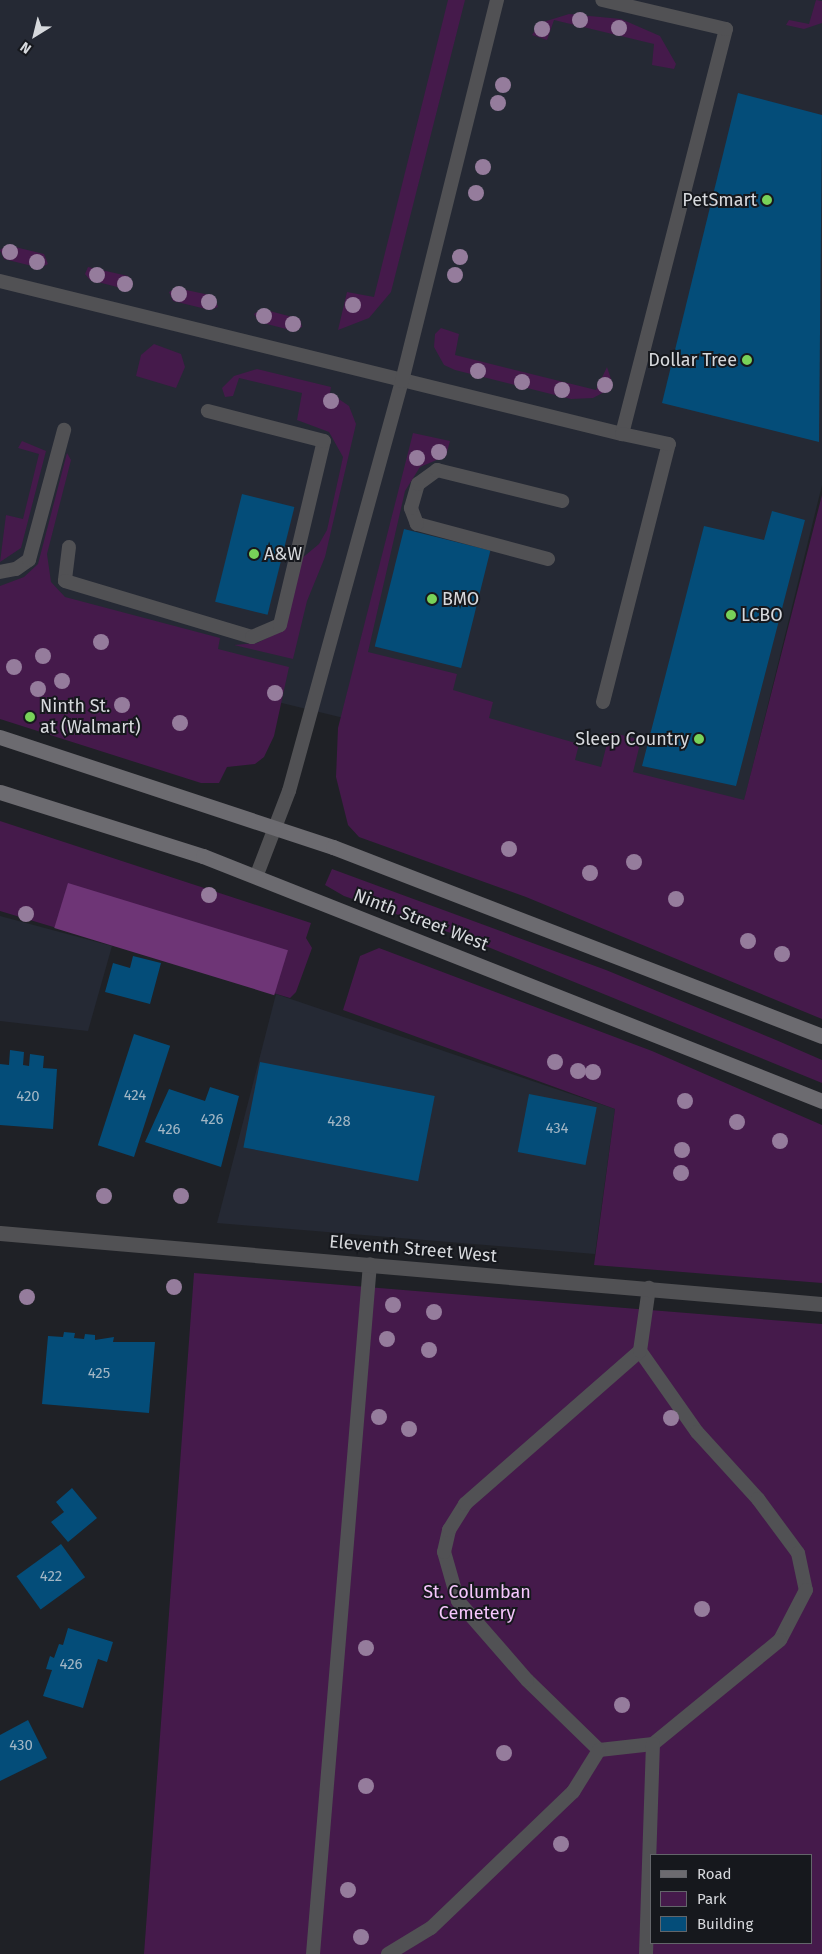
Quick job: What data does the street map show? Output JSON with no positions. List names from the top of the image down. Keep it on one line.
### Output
{"streets":{"main road":["Ninth Street West"],"street":["Eleventh Street West"]},"parks":["St. Columban Cemetery"],"places":["PetSmart","Dollar Tree","A&W","BMO","LCBO","Ninth St. at (Walmart)","Sleep Country"],"house_numbers":["424","420","426","428","434","426","425","422","426","430"],"legend":["Road","Park","Building"],"north":"bottom left"}
